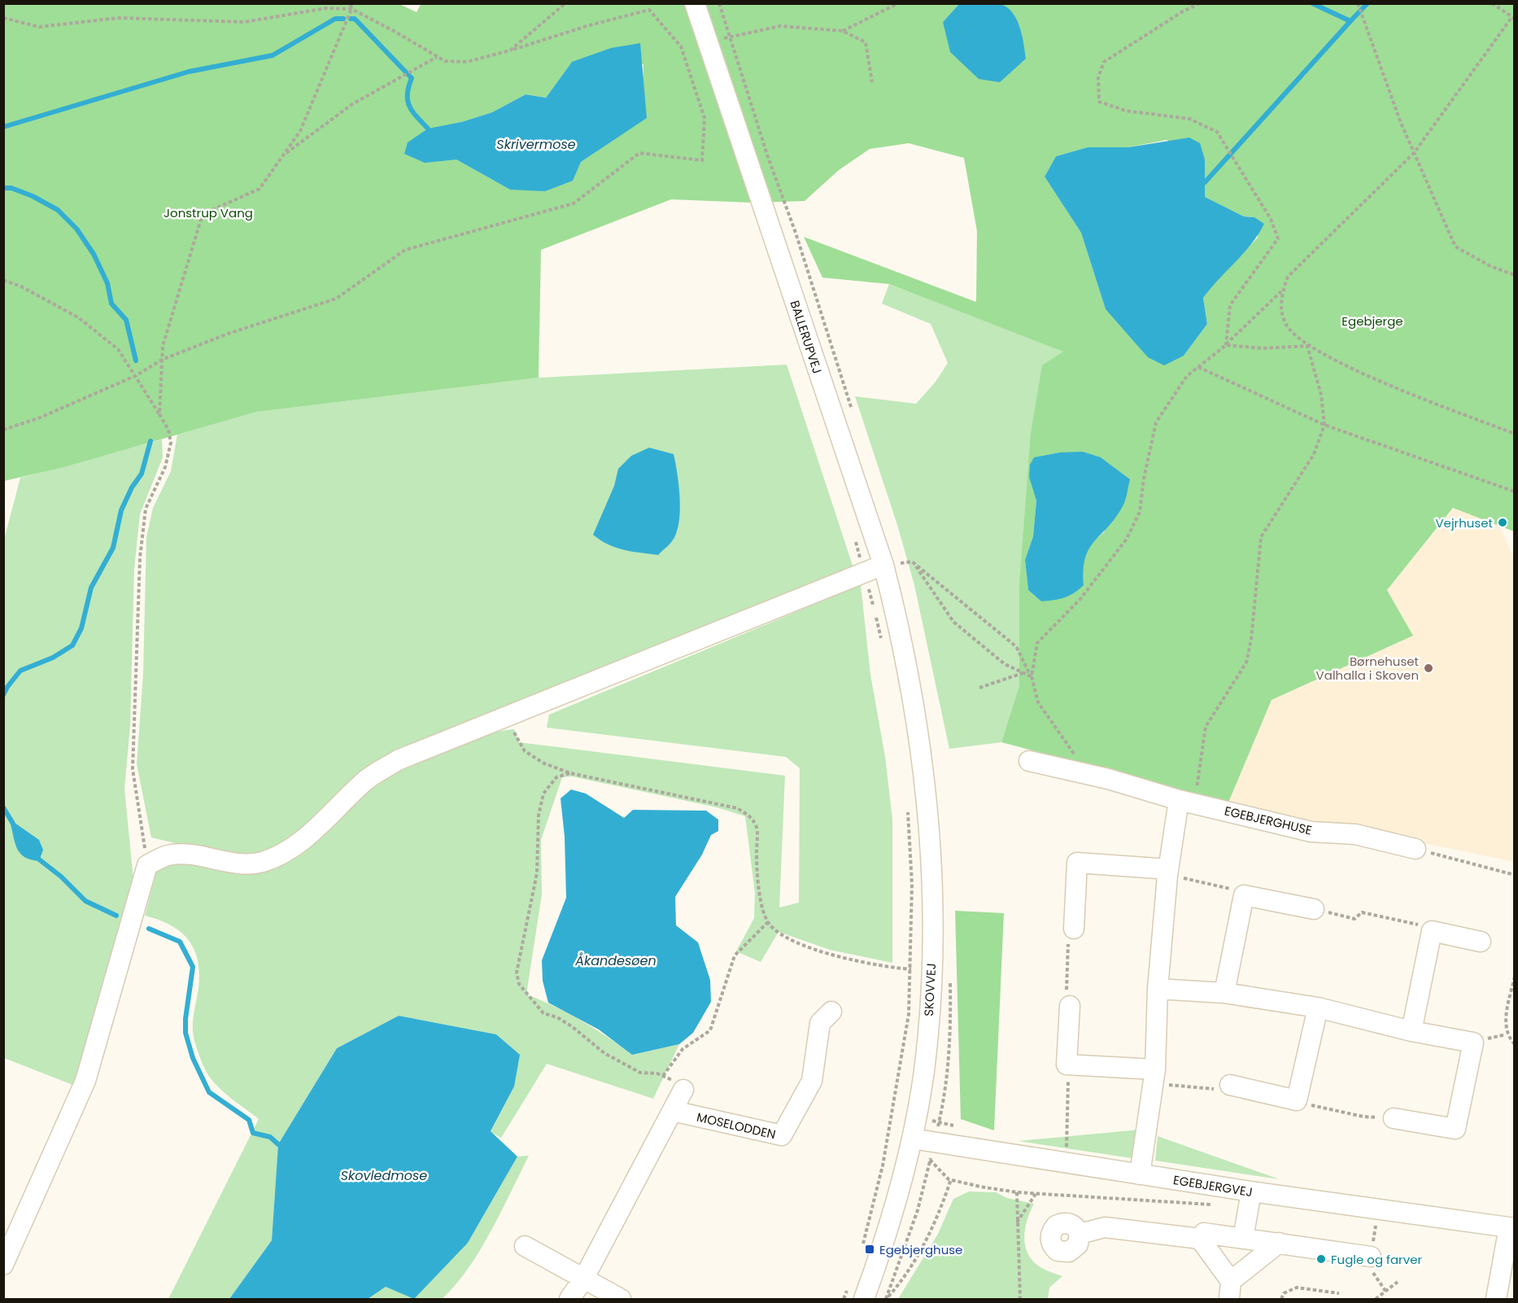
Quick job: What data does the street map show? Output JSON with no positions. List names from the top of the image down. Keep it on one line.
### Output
{"streets":{"street":["BALLERUPVEJ","EGEBJERGHUSE","SKOVVEJ","MOSELODDEN","EGEBJERGVEJ"]},"crossings":[["BALLERUPVEJ","SKOVVEJ"],["SKOVVEJ","EGEBJERGVEJ"]],"water":["Skrivermose","Åkandesøen","Skovledmose"],"parks":["Jonstrup Vang","Egebjerge"],"places":{"other":["Vejrhuset","Børnehuset Valhalla i Skoven","Fugle og farver"],"transit":["Egebjerghuse"]}}
